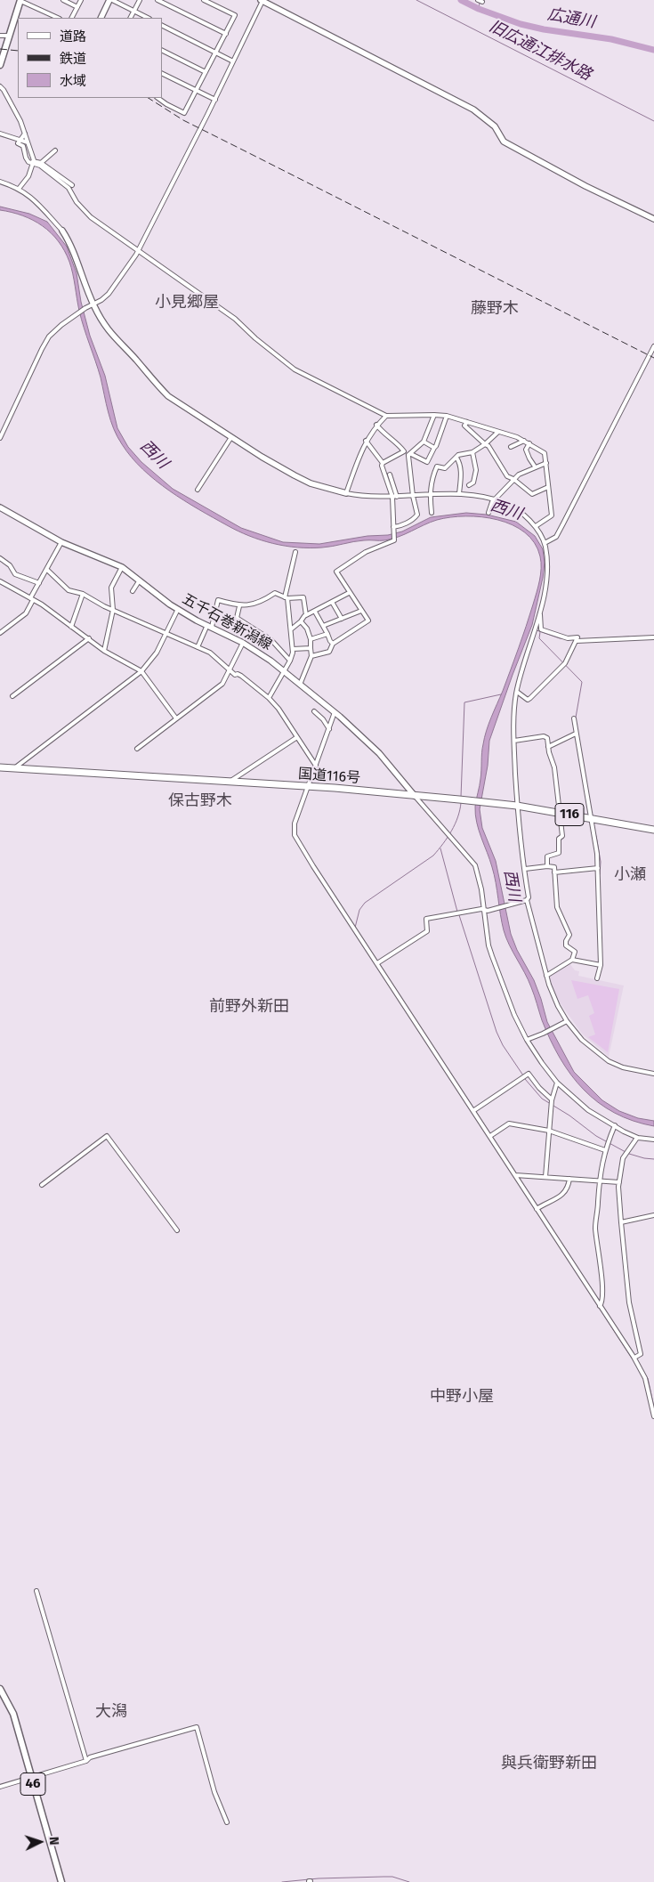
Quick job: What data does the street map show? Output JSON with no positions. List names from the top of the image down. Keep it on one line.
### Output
{"streets":{"highway":["国道116号","116"],"main road":["46"],"street":["五千石巻新潟線"]},"crossings":[["五千石巻新潟線","国道116号"]],"districts":["小見郷屋","藤野木","保古野木","小瀬","前野外新田","中野小屋","大潟","與兵衛野新田"],"water":["広通川","旧広通江排水路","西川"],"legend":["道路","鉄道","水域"],"north":"right"}
